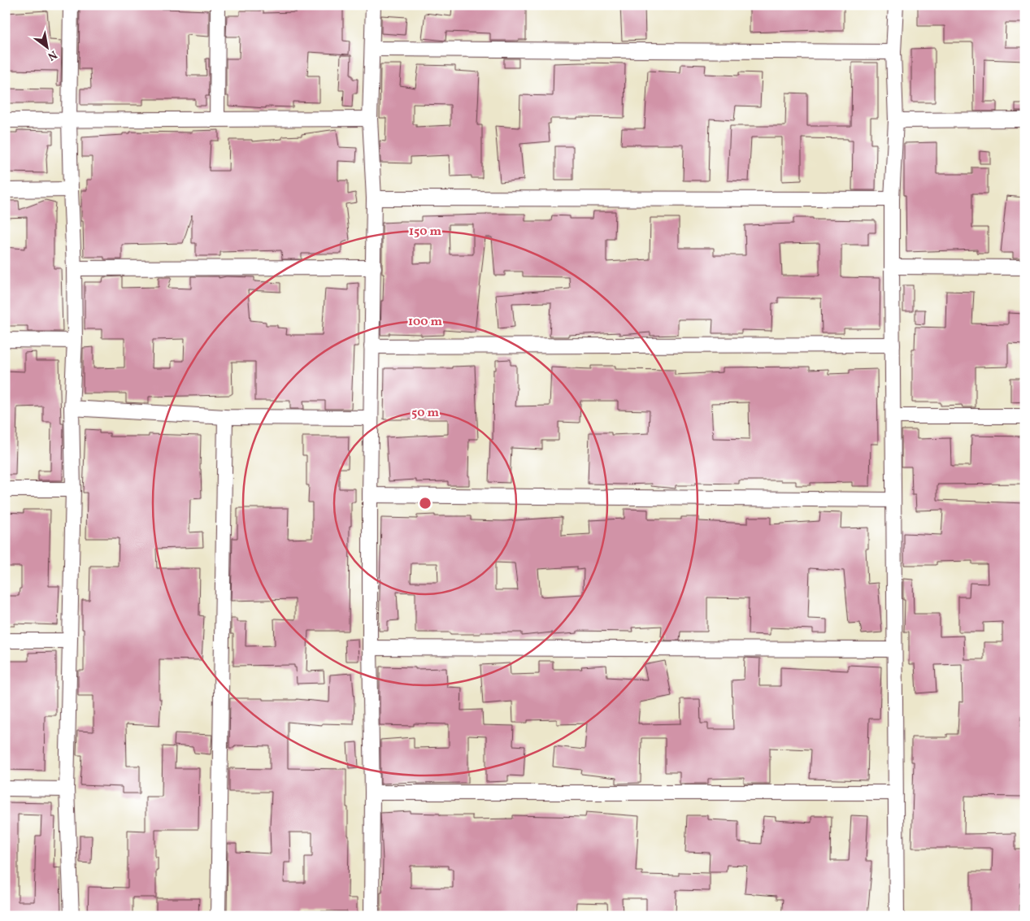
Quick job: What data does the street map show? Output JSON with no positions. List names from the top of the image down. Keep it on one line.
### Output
{"north":"bottom right","rings":["150 m","100 m","50 m"]}
